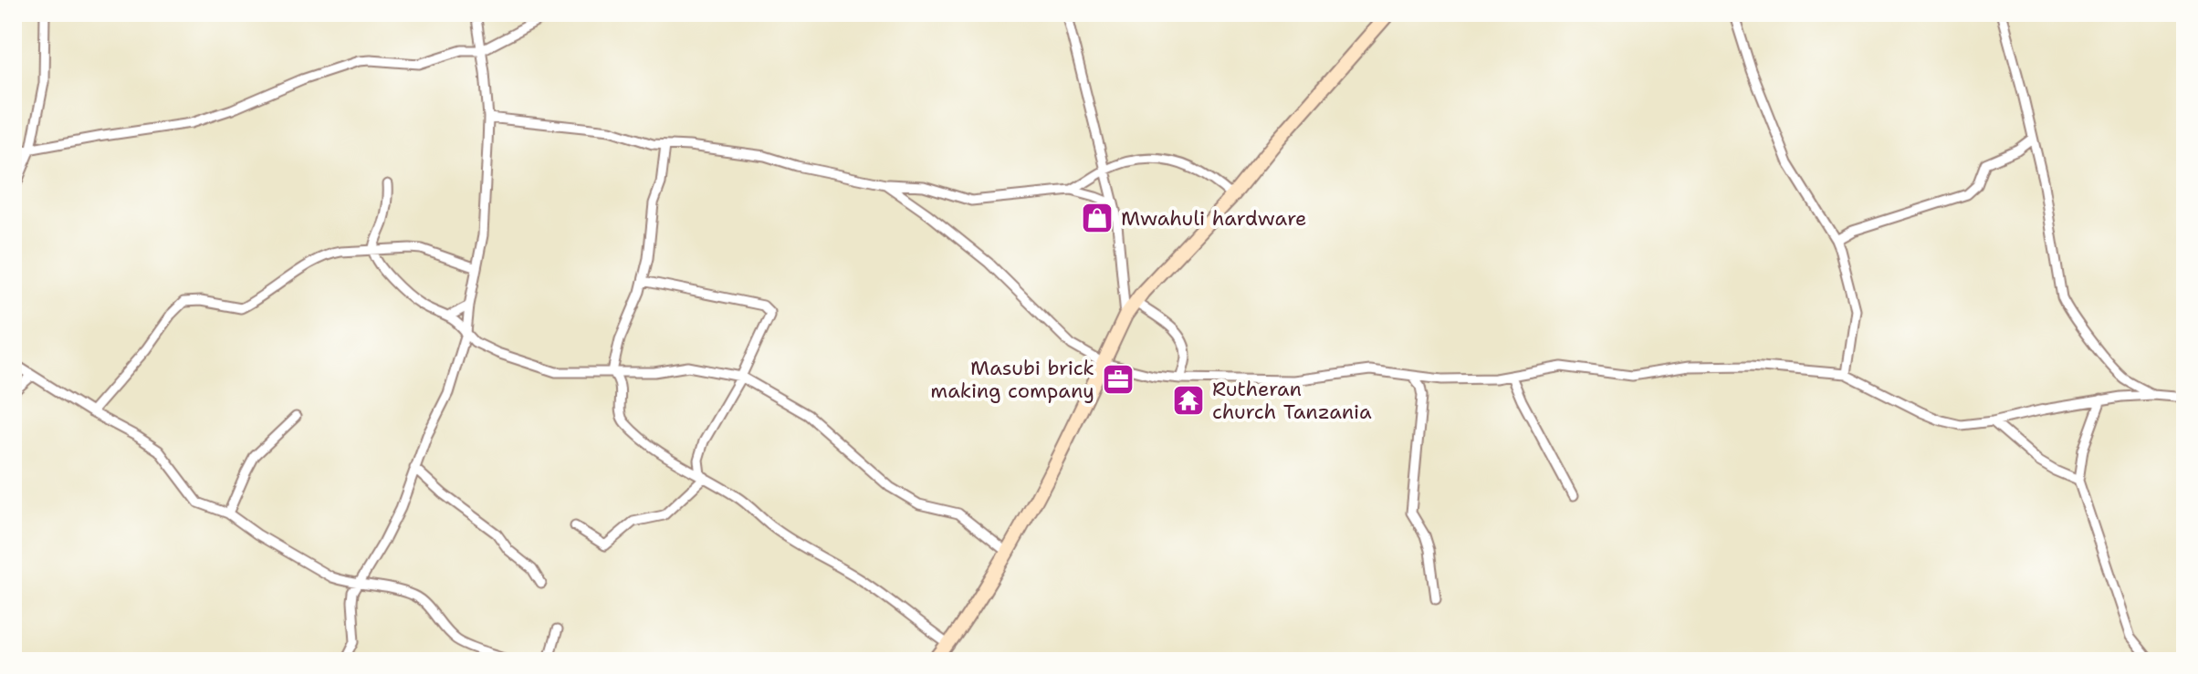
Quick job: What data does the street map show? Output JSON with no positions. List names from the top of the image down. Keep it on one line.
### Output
{"places":{"shop":["Mwahuli hardware"],"office":["Masubi brick making company"],"temple":["Rutheran church Tanzania"]}}
